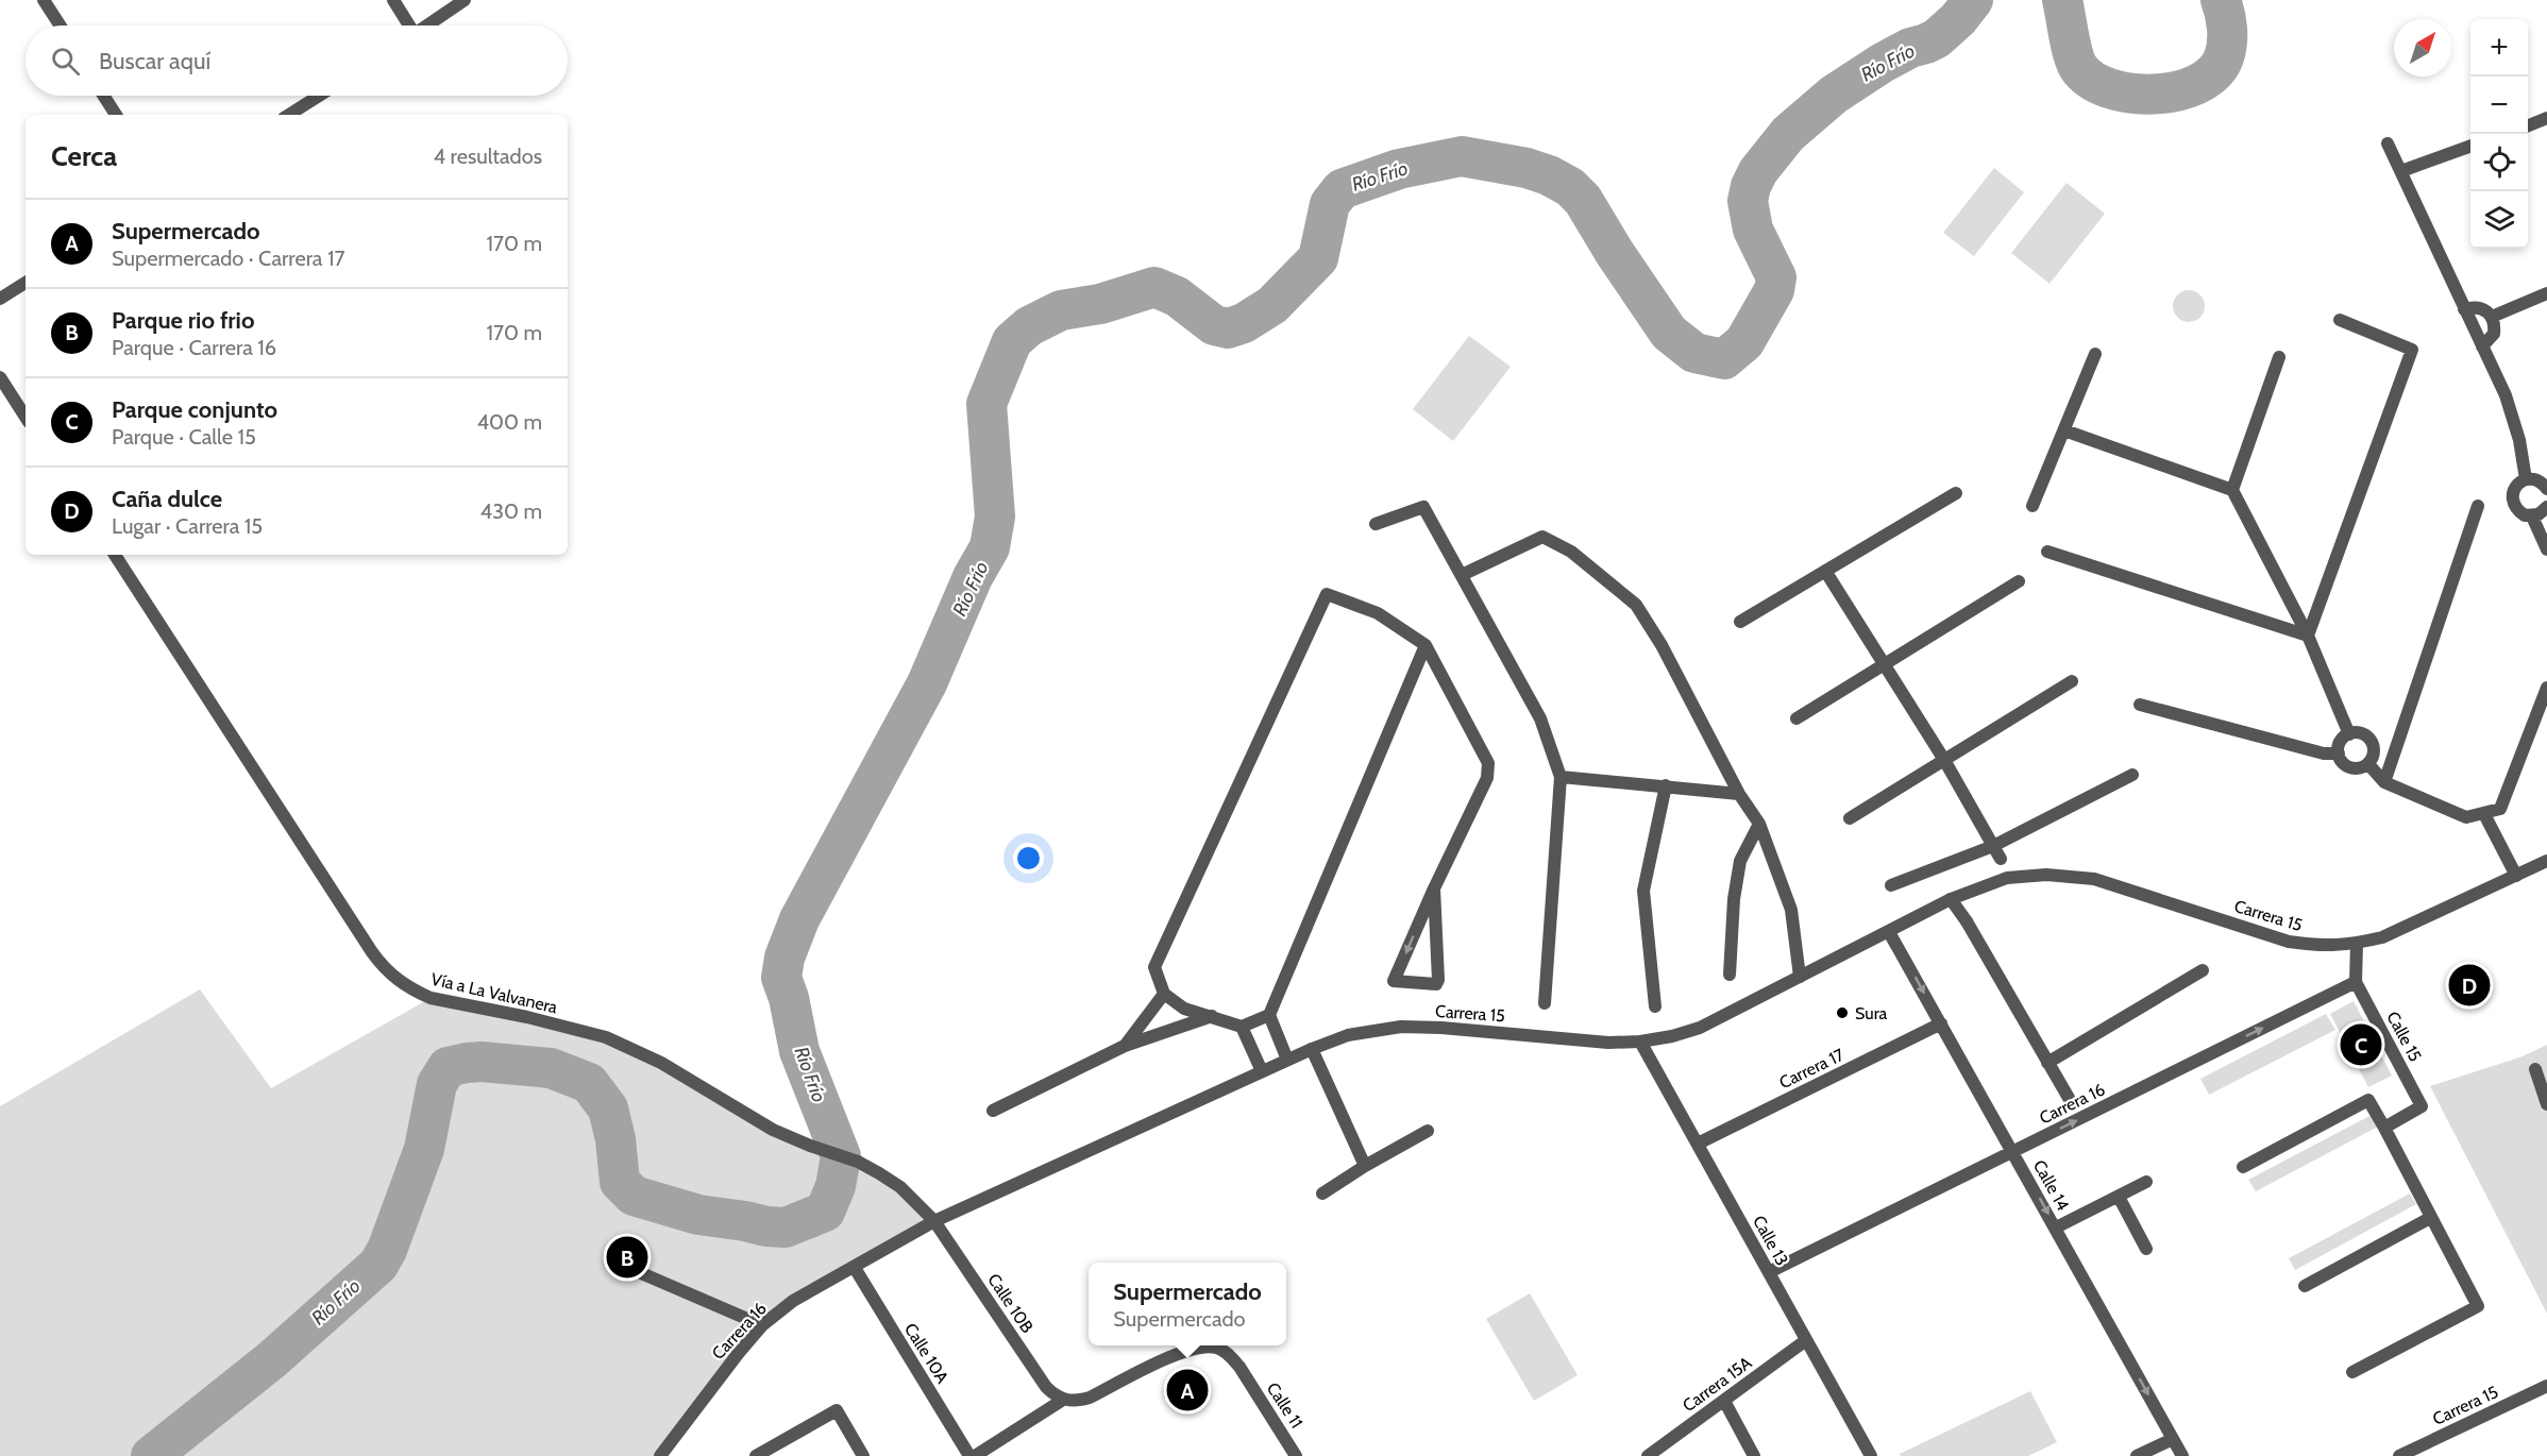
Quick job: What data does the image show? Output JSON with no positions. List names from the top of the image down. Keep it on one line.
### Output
{"streets":{"street":["Carrera 15","Vía a La Valvanera","Calle 15","Carrera 17","Carrera 16","Calle 14","Calle 13","Calle 10B","Calle 10A","Carrera 15A","Calle 11"]},"crossings":[["Carrera 15","Vía a La Valvanera"],["Carrera 15","Carrera 16"],["Carrera 15","Calle 14"],["Carrera 15","Calle 13"],["Carrera 15","Calle 10B"],["Vía a La Valvanera","Carrera 16"],["Vía a La Valvanera","Calle 10B"],["Calle 15","Carrera 16"],["Carrera 17","Calle 14"],["Carrera 17","Calle 13"],["Carrera 16","Calle 14"],["Carrera 16","Calle 13"],["Carrera 16","Calle 10B"],["Carrera 16","Calle 10A"],["Calle 13","Carrera 15A"],["Calle 10B","Calle 11"]],"water":["Río Frío"],"places":["Sura"],"north":"top right","page":{"map_buttons":["+","−"],"search":"Buscar aquí","heading":["Cerca","4 resultados"],"list":[{"mark":"A","name":"Supermercado","note":"Supermercado · Carrera 17","value":"170 m"},{"mark":"B","name":"Parque rio frio","note":"Parque · Carrera 16","value":"170 m"},{"mark":"C","name":"Parque conjunto","note":"Parque · Calle 15","value":"400 m"},{"mark":"D","name":"Caña dulce","note":"Lugar · Carrera 15","value":"430 m"}],"pins":["D","C","B","A"],"popup":["Supermercado","Supermercado"]}}
